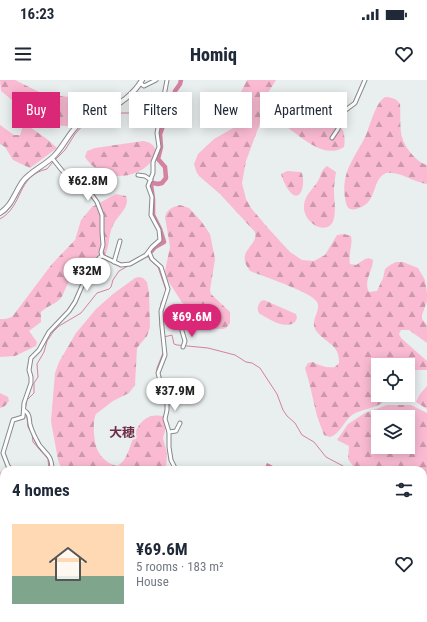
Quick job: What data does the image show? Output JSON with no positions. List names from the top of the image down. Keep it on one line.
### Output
{"districts":["大穂"],"page":{"status":"16:23","header":"Homiq","chip":["Buy","Rent","Filters","New","Apartment"],"price":["¥62.8M","¥32M","¥69.6M","¥37.9M"],"heading":"4 homes","list":[{"name":"¥69.6M","note":"5 rooms · 183 m² · House"}]}}
